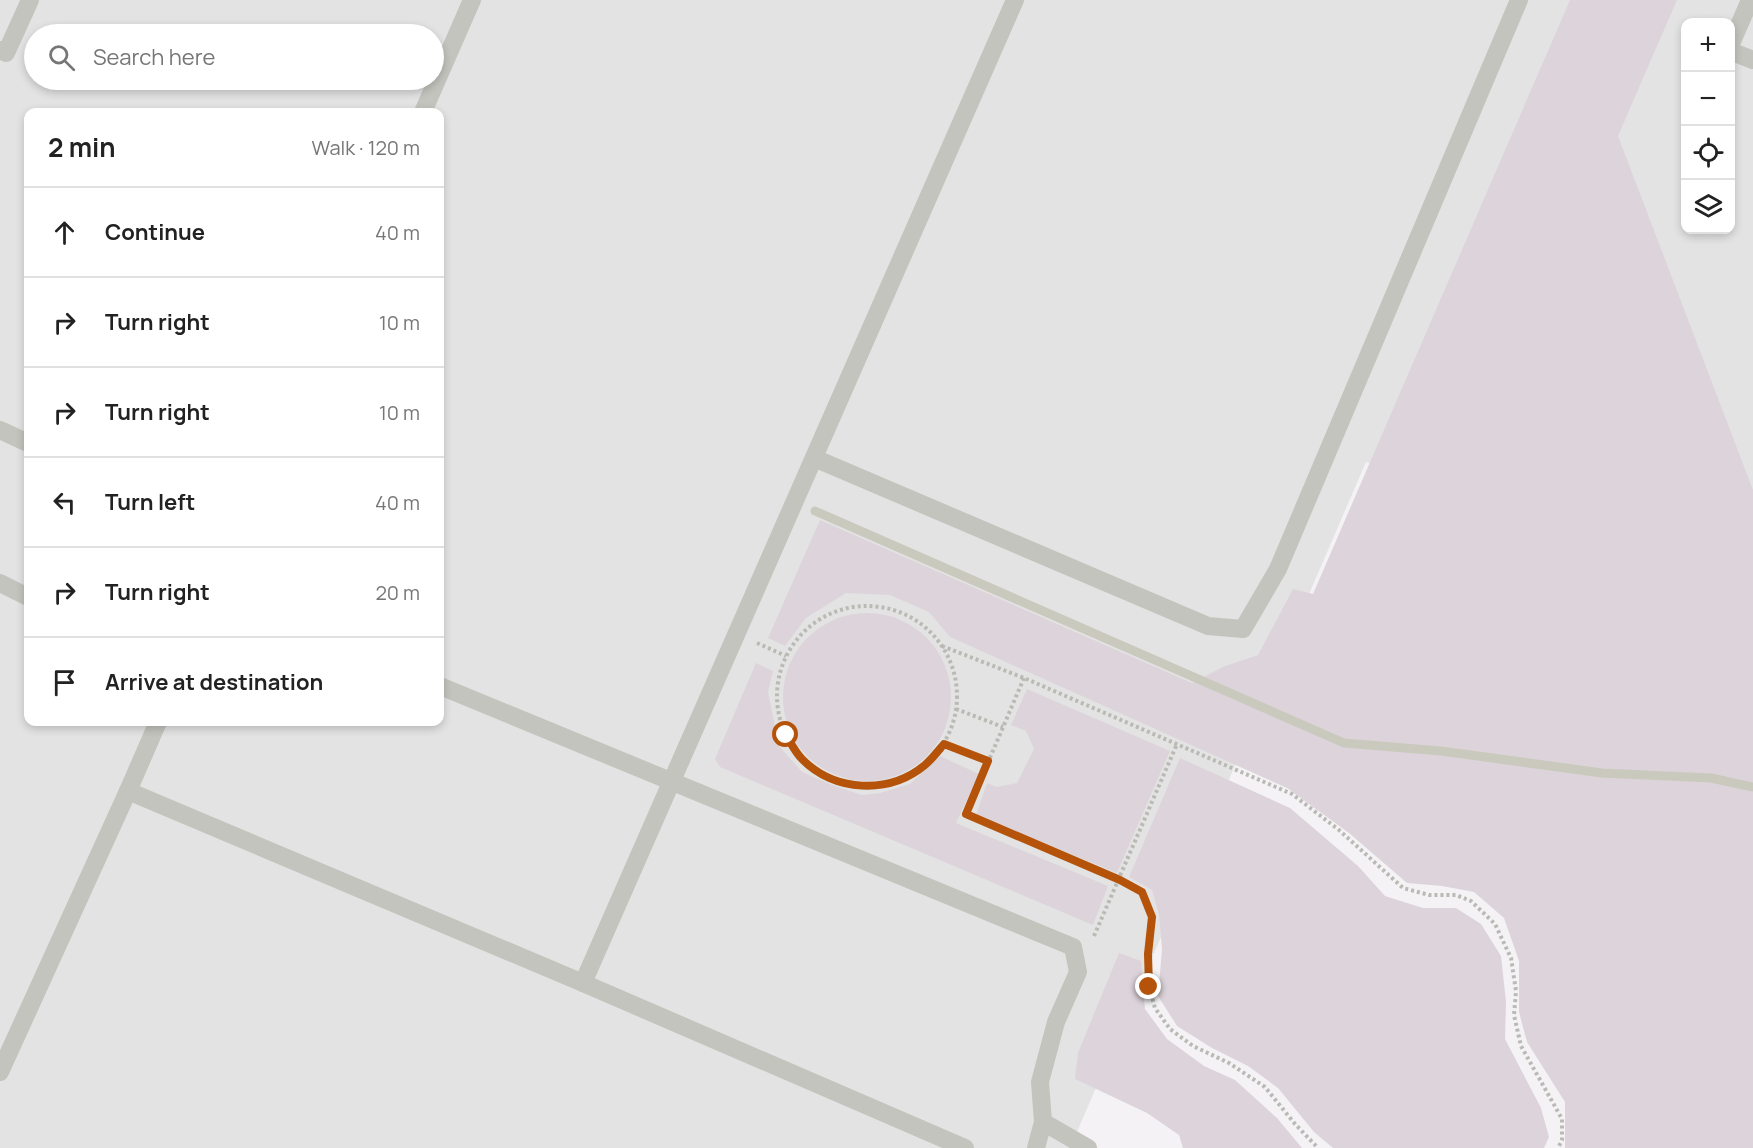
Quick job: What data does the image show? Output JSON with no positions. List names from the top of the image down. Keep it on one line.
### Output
{"page":{"map_buttons":["+","−"],"search":"Search here","heading":["2 min","Walk · 120 m"],"list":[["Continue","40 m"],["Turn right","10 m"],["Turn right","10 m"],["Turn left","40 m"],["Turn right","20 m"],"Arrive at destination"]}}
